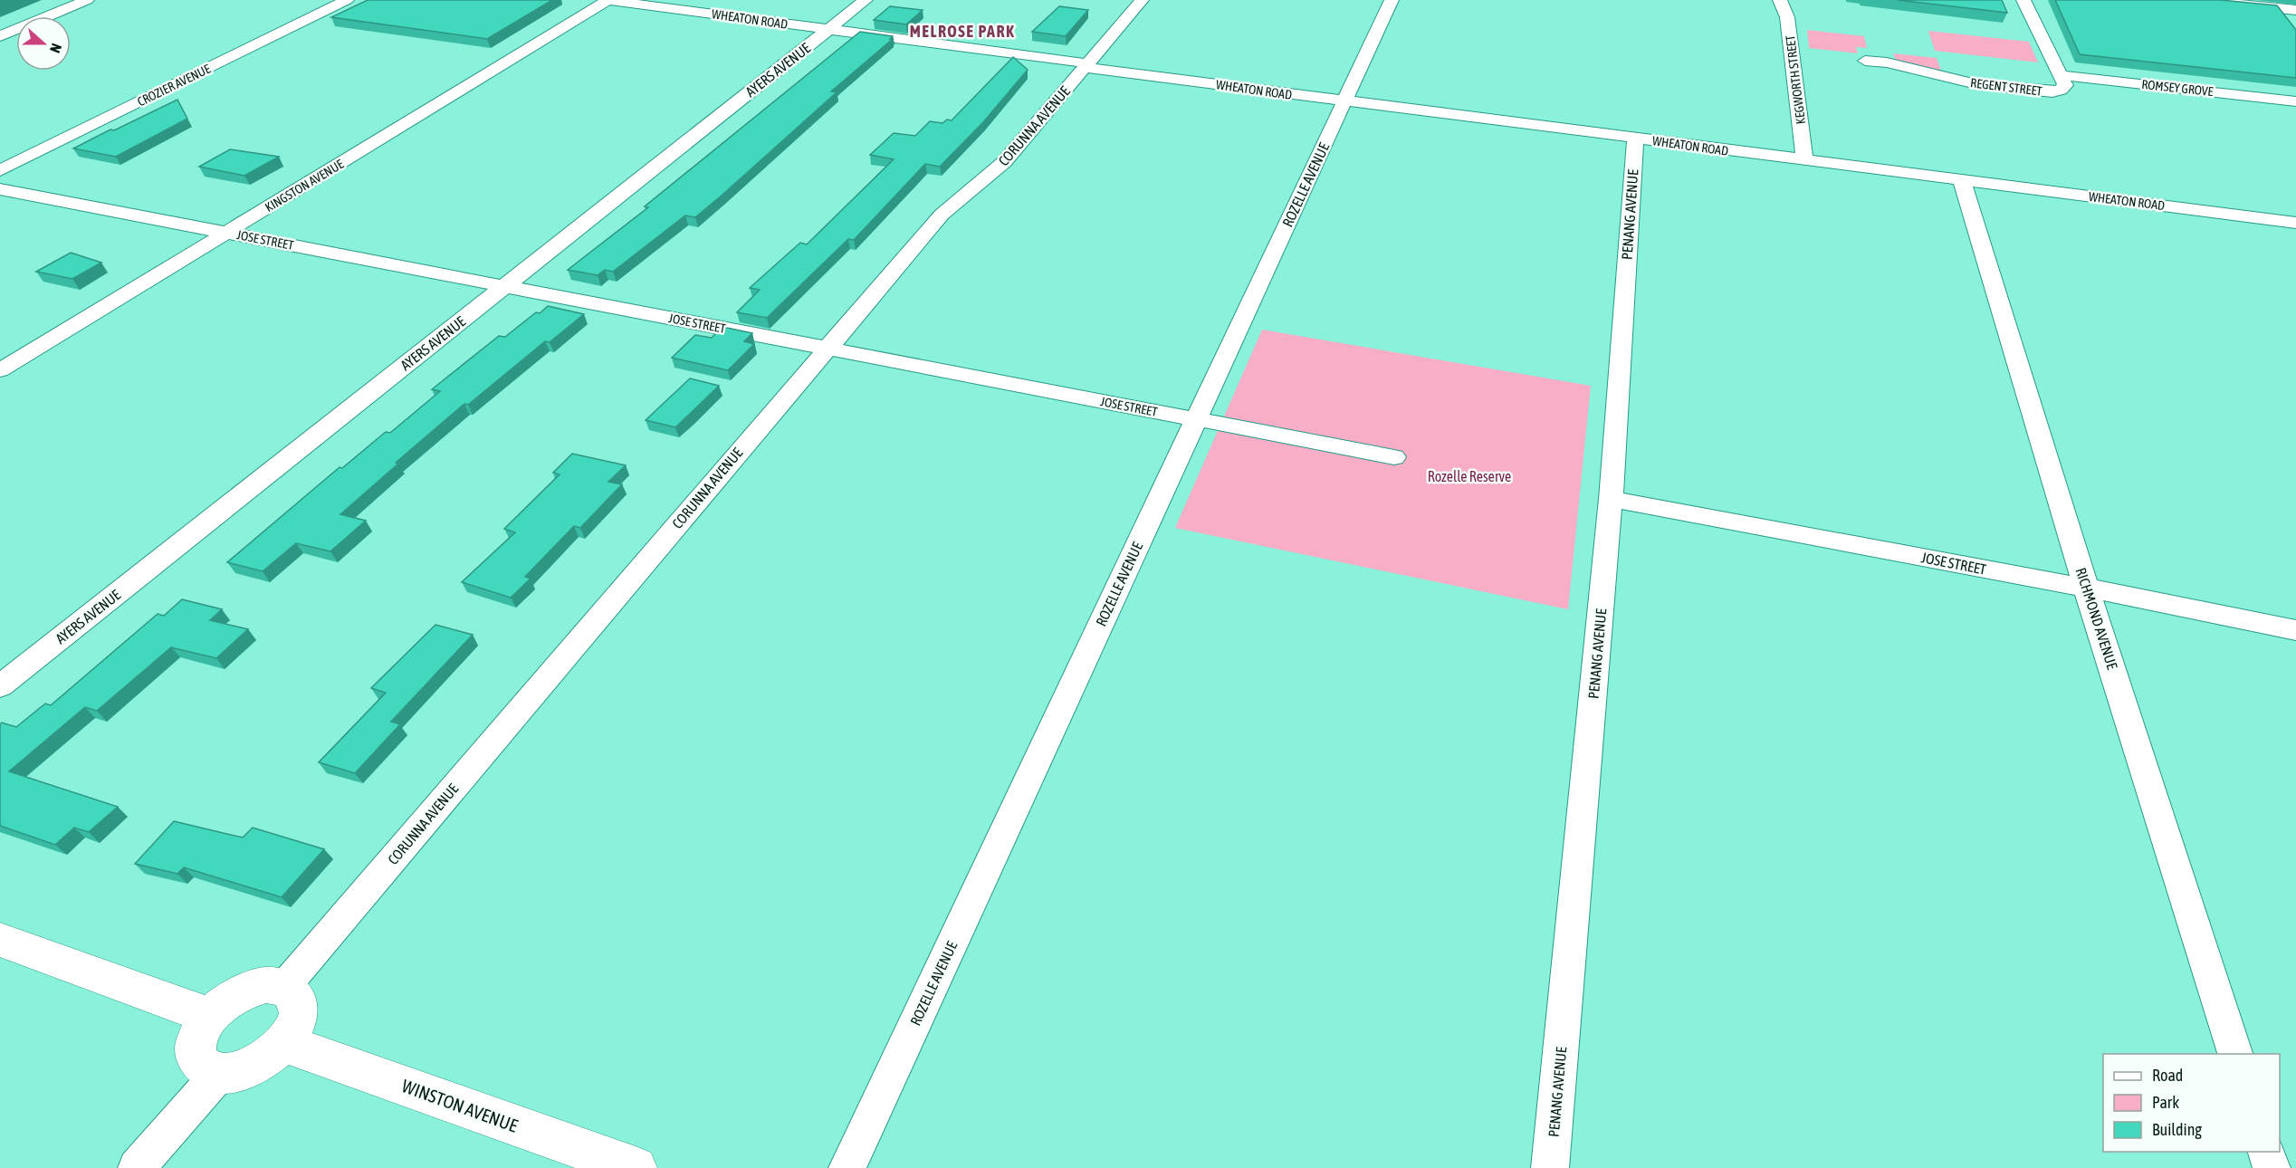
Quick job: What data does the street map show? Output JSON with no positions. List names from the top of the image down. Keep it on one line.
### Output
{"streets":{"street":["WHEATON ROAD","AYERS AVENUE","KEGWORTH STREET","CROZIER AVENUE","REGENT STREET","ROMSEY GROVE","CORUNNA AVENUE","ROZELLE AVENUE","KINGSTON AVENUE","PENANG AVENUE","JOSE STREET","RICHMOND AVENUE","WINSTON AVENUE"]},"crossings":[["WHEATON ROAD","AYERS AVENUE"],["WHEATON ROAD","KEGWORTH STREET"],["WHEATON ROAD","CORUNNA AVENUE"],["WHEATON ROAD","ROZELLE AVENUE"],["WHEATON ROAD","KINGSTON AVENUE"],["WHEATON ROAD","PENANG AVENUE"],["WHEATON ROAD","RICHMOND AVENUE"],["AYERS AVENUE","JOSE STREET"],["REGENT STREET","ROMSEY GROVE"],["CORUNNA AVENUE","JOSE STREET"],["CORUNNA AVENUE","WINSTON AVENUE"],["ROZELLE AVENUE","JOSE STREET"],["KINGSTON AVENUE","JOSE STREET"],["PENANG AVENUE","JOSE STREET"],["JOSE STREET","RICHMOND AVENUE"]],"districts":["MELROSE PARK"],"parks":["Rozelle Reserve"],"legend":["Road","Park","Building"],"north":"right"}
